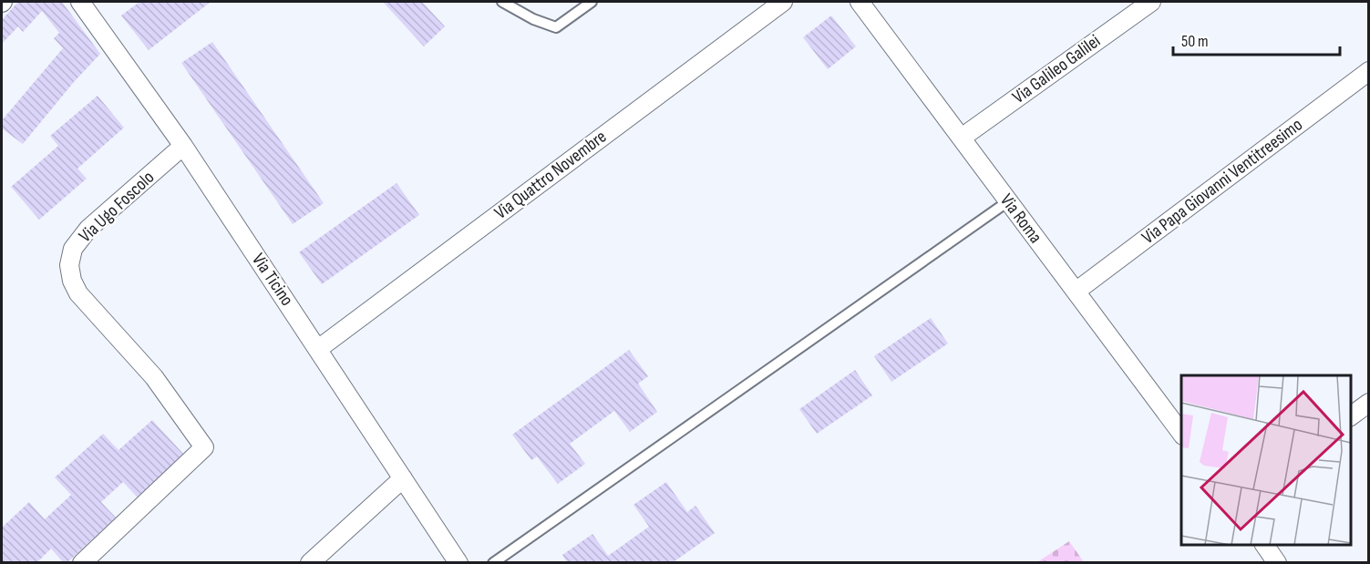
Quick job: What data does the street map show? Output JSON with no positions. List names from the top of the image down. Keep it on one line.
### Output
{"streets":{"street":["Via Galileo Galilei","Via Quattro Novembre","Via Papa Giovanni Ventitreesimo","Via Ugo Foscolo","Via Roma","Via Ticino"]},"crossings":[["Via Galileo Galilei","Via Roma"],["Via Quattro Novembre","Via Ticino"],["Via Papa Giovanni Ventitreesimo","Via Roma"],["Via Ugo Foscolo","Via Ticino"]],"scale_bar":"50 m"}
